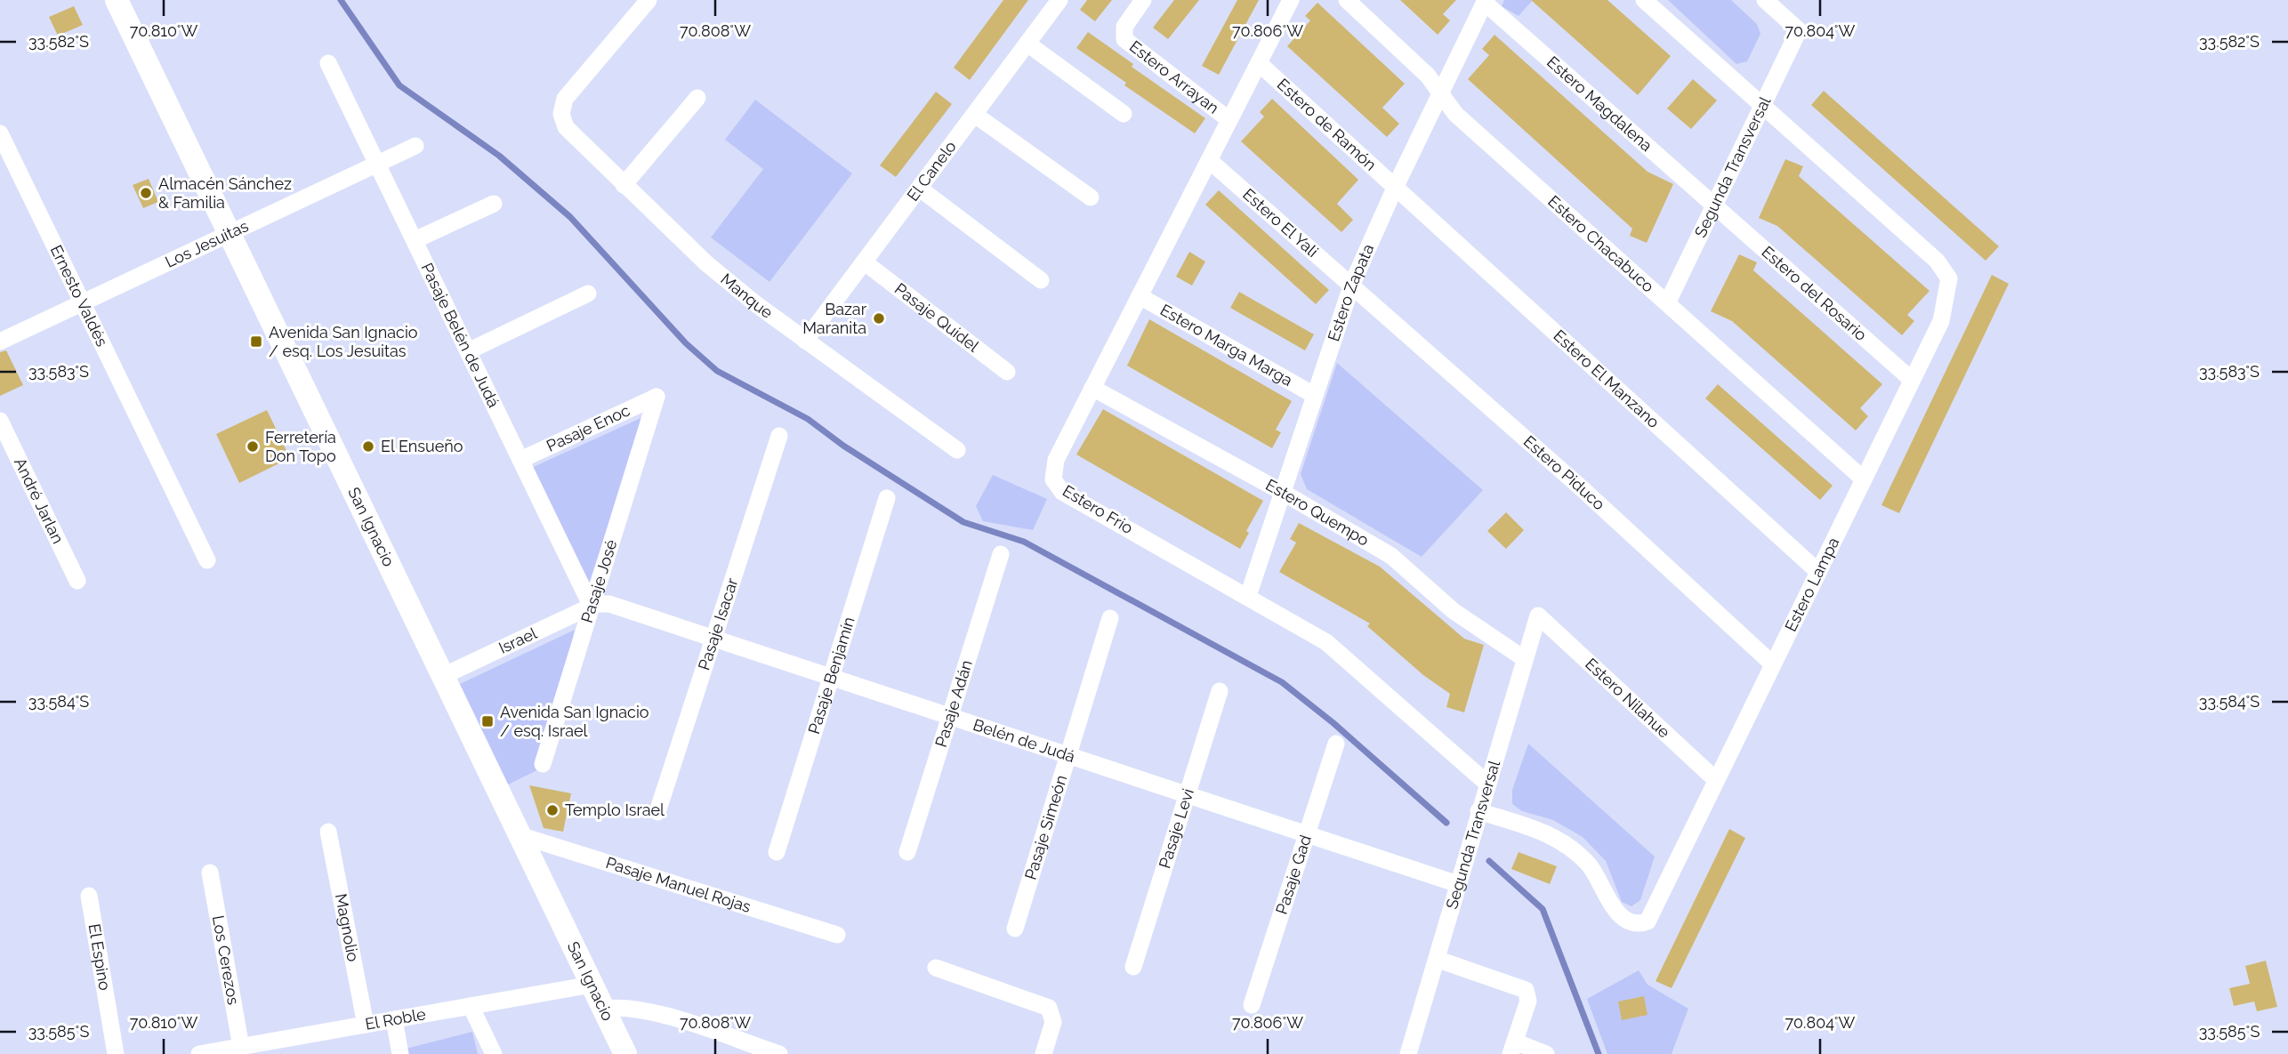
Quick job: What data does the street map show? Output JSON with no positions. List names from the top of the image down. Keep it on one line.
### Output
{"streets":{"main road":["San Ignacio"],"street":["Estero Arrayan","Estero Magdalena","Estero de Ramón","Segunda Transversal","El Canelo","Estero El Yali","Los Jesuitas","Estero Chacabuco","Estero Zapata","Estero del Rosario","Manque","Ernesto Valdés","Pasaje Quidel","Pasaje Belén de Judá","Estero Marga Marga","Estero El Manzano","Pasaje Enoc","Estero Piduco","André Jarlan","Estero Frio","Estero Quempo","Pasaje José","Estero Lampa","Pasaje Isacar","Israel","Pasaje Benjamín","Estero Nilahue","Pasaje Adán","Belén de Judá","Pasaje Simeón","Pasaje Levi","Pasaje Gad","Pasaje Manuel Rojas","Magnolio","El Espino","Los Cerezos","El Roble"]},"crossings":[["Estero Arrayan","Estero Frio"],["Estero Magdalena","Segunda Transversal"],["Estero Magdalena","Estero Zapata"],["Estero Magdalena","Estero del Rosario"],["Estero de Ramón","Estero Zapata"],["Estero de Ramón","Estero El Manzano"],["Estero de Ramón","Estero Frio"],["Segunda Transversal","Estero Chacabuco"],["Segunda Transversal","Estero del Rosario"],["Segunda Transversal","Estero Frio"],["Segunda Transversal","Estero Quempo"],["Segunda Transversal","Estero Lampa"],["Segunda Transversal","Estero Nilahue"],["Segunda Transversal","Belén de Judá"],["El Canelo","Manque"],["El Canelo","Pasaje Quidel"],["Estero El Yali","Estero Zapata"],["Estero El Yali","Estero Piduco"],["Estero El Yali","Estero Frio"],["Los Jesuitas","Ernesto Valdés"],["Los Jesuitas","Pasaje Belén de Judá"],["Los Jesuitas","San Ignacio"],["Estero Chacabuco","Estero Zapata"],["Estero Chacabuco","Estero Lampa"],["Estero Zapata","Estero Marga Marga"],["Estero Zapata","Estero El Manzano"],["Estero Zapata","Estero Piduco"],["Estero Zapata","Estero Frio"],["Estero Zapata","Estero Quempo"],["Estero del Rosario","Estero Lampa"],["Pasaje Belén de Judá","Pasaje Enoc"],["Pasaje Belén de Judá","Pasaje José"],["Pasaje Belén de Judá","Israel"],["Pasaje Belén de Judá","Belén de Judá"],["Estero Marga Marga","Estero Frio"],["Estero El Manzano","Estero Lampa"],["Pasaje Enoc","Pasaje José"],["Estero Piduco","Estero Lampa"],["Estero Frio","Estero Quempo"],["San Ignacio","Israel"],["San Ignacio","Pasaje Manuel Rojas"],["San Ignacio","El Roble"],["Pasaje José","Israel"],["Pasaje José","Belén de Judá"],["Estero Lampa","Estero Nilahue"],["Pasaje Isacar","Belén de Judá"],["Israel","Belén de Judá"],["Pasaje Benjamín","Belén de Judá"],["Pasaje Adán","Belén de Judá"],["Belén de Judá","Pasaje Simeón"],["Belén de Judá","Pasaje Levi"],["Belén de Judá","Pasaje Gad"],["Magnolio","El Roble"],["Los Cerezos","El Roble"]],"places":{"other":["Almacén Sánchez & Familia","Bazar Maranita","Ferretería Don Topo","El Ensueño","Templo Israel"],"transit":["Avenida San Ignacio / esq. Los Jesuitas","Avenida San Ignacio / esq. Israel"]},"coordinates":["70.810°W","70.808°W","70.806°W","70.804°W","33.582°S","33.583°S","33.584°S","33.585°S"]}
